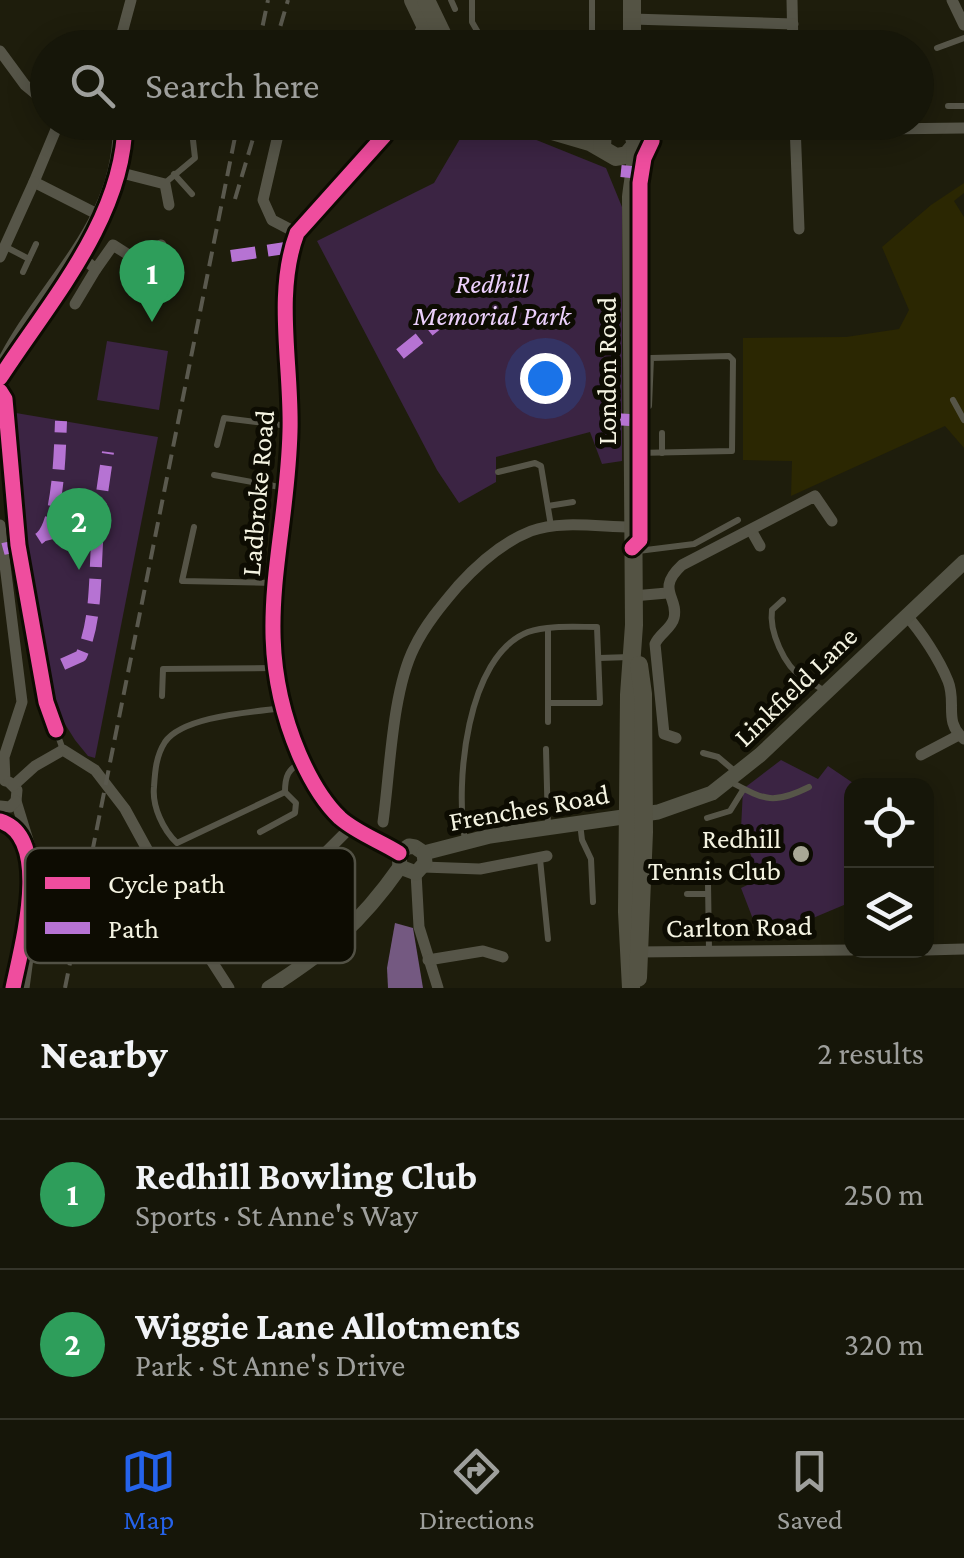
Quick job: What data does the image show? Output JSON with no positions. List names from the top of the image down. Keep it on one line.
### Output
{"streets":{"main road":["London Road"],"street":["Ladbroke Road","Linkfield Lane","Frenches Road","Carlton Road"]},"crossings":[["London Road","Linkfield Lane"],["London Road","Frenches Road"],["London Road","Carlton Road"],["Ladbroke Road","Frenches Road"],["Linkfield Lane","Frenches Road"]],"parks":["Redhill Memorial Park"],"places":["Redhill Tennis Club"],"legend":["Cycle path","Path"],"page":{"search":"Search here","pins":["1","2"],"heading":["Nearby","2 results"],"list":[{"mark":"1","name":"Redhill Bowling Club","note":"Sports · St Anne's Way","value":"250 m"},{"mark":"2","name":"Wiggie Lane Allotments","note":"Park · St Anne's Drive","value":"320 m"}],"nav":["Map","Directions","Saved"]}}
